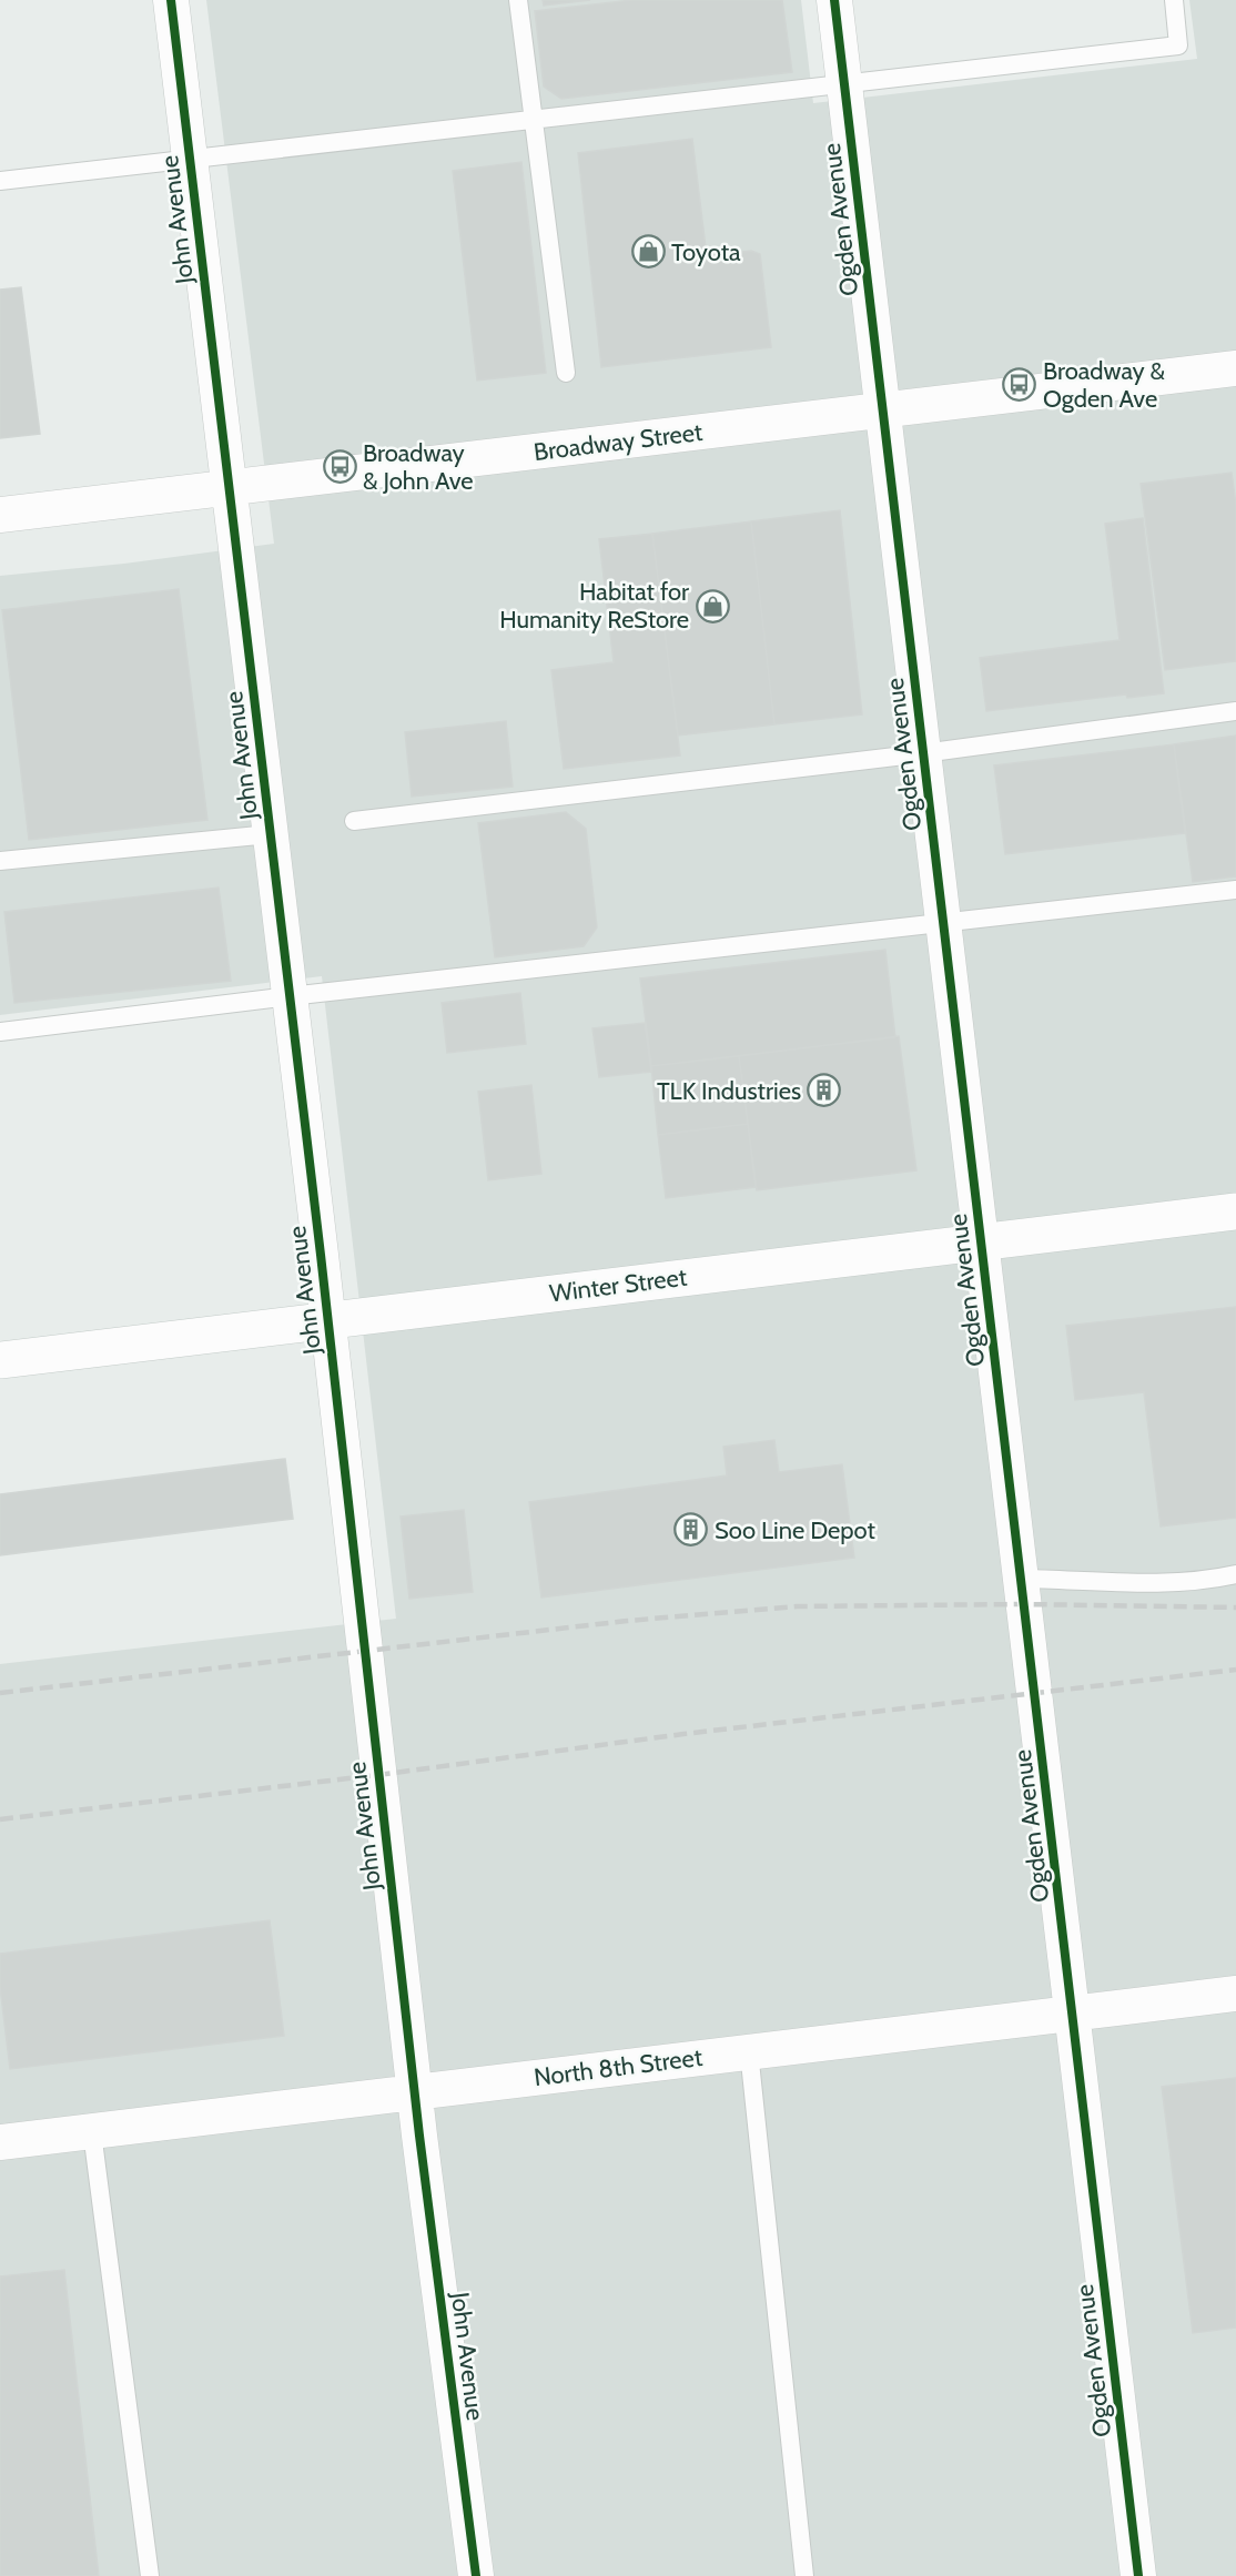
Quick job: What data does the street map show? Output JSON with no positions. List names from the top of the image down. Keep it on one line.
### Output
{"streets":{"street":["John Avenue","Ogden Avenue","Broadway Street","Winter Street","North 8th Street"]},"crossings":[["John Avenue","Broadway Street"],["John Avenue","Winter Street"],["John Avenue","North 8th Street"],["Ogden Avenue","Broadway Street"],["Ogden Avenue","Winter Street"],["Ogden Avenue","North 8th Street"]],"places":{"shop":["Toyota","Habitat for Humanity ReStore"],"bus stop":["Broadway & Ogden Ave","Broadway & John Ave"],"building":["TLK Industries","Soo Line Depot"]}}
